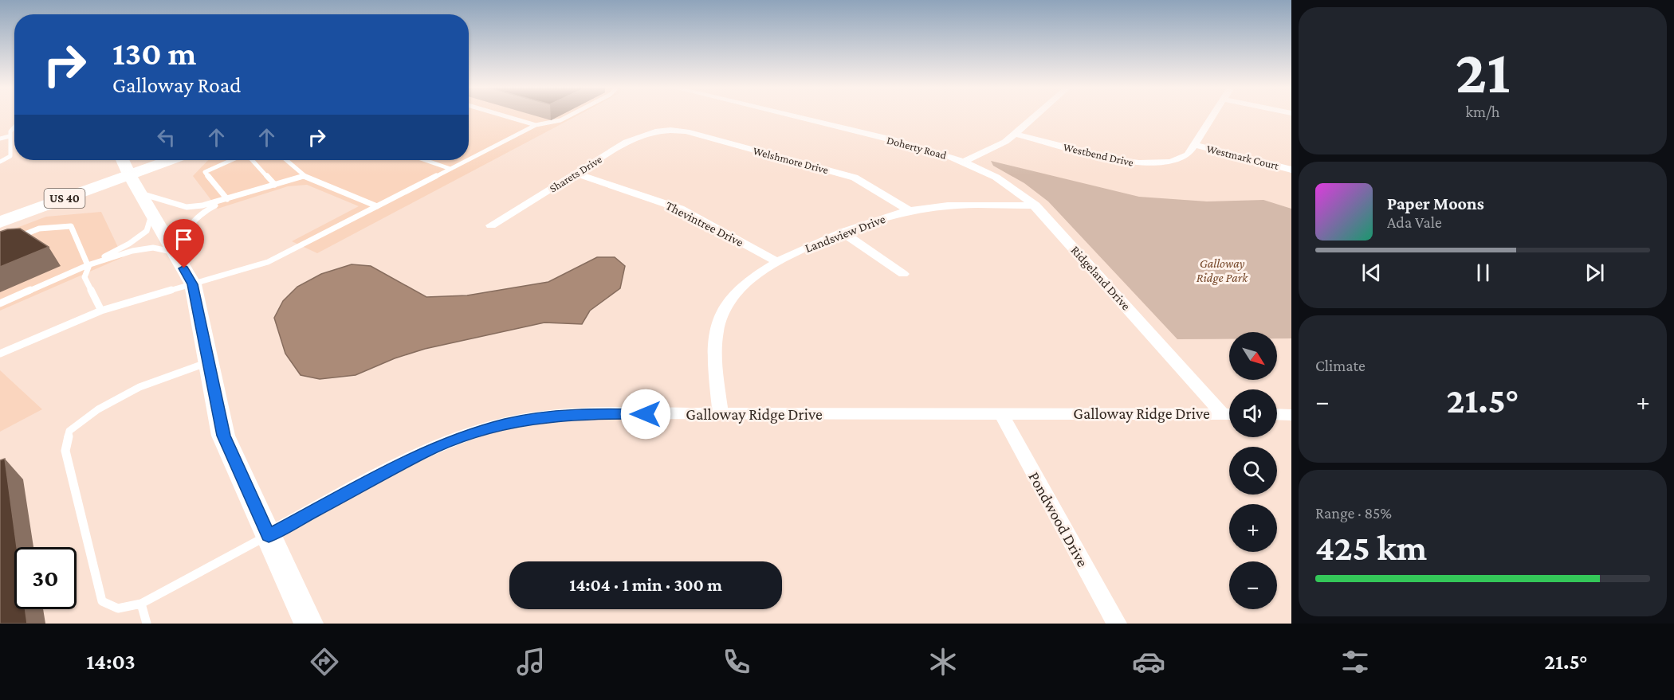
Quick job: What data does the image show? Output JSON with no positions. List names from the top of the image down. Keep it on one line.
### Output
{"streets":{"main road":["US 40"],"street":["Doherty Road","Westbend Drive","Westmark Court","Welshmore Drive","Sharets Drive","Thevintree Drive","Landsview Drive","Ridgeland Drive","Galloway Ridge Drive","Pondwood Drive"]},"crossings":[["Doherty Road","Ridgeland Drive"],["Westbend Drive","Westmark Court"],["Welshmore Drive","Sharets Drive"],["Welshmore Drive","Landsview Drive"],["Sharets Drive","Thevintree Drive"],["Thevintree Drive","Landsview Drive"],["Landsview Drive","Ridgeland Drive"],["Landsview Drive","Galloway Ridge Drive"],["Galloway Ridge Drive","Pondwood Drive"]],"parks":["Galloway Ridge Park"],"north":"bottom right","page":{"tile":[["21","km/h"],"Climate",["Range · 85%","425 km"]],"turn":["130 m","Galloway Road"],"song":["Paper Moons","Ada Vale"],"map_buttons":["+","−"],"heat":["−","21.5°","+"],"limit":"30","trip":"14:04 · 1 min · 300 m","tabs":["14:03","21.5°"]}}
